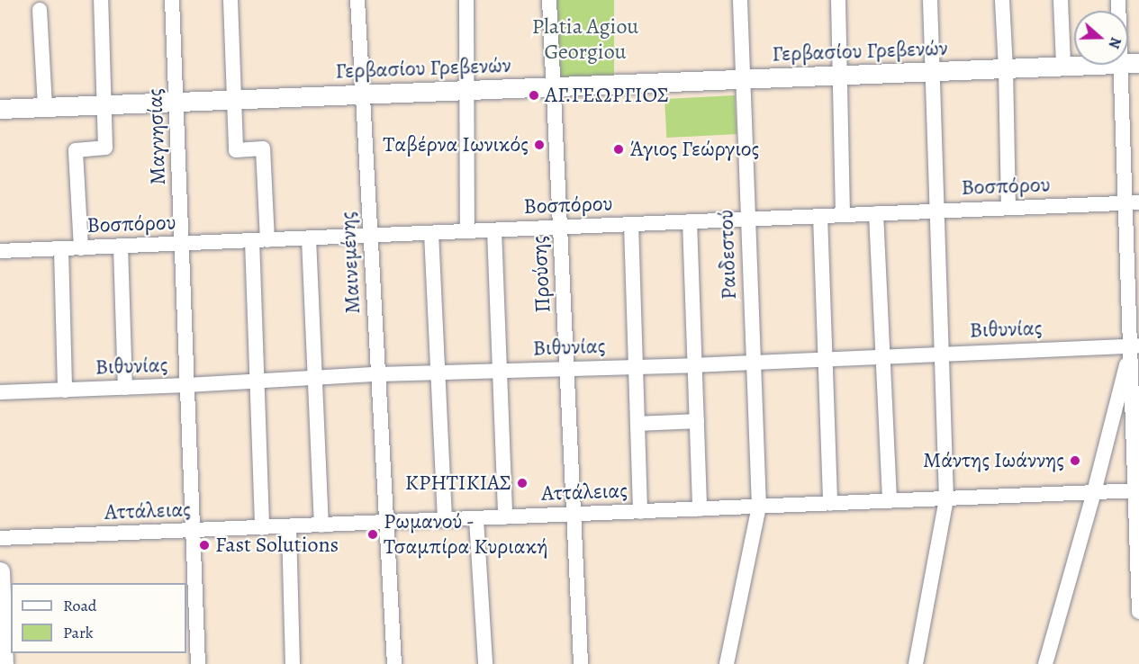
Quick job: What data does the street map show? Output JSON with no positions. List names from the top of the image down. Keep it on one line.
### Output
{"streets":{"main road":["Γερβασίου Γρεβενών"],"street":["Μαγνησίας","Βοσπόρου","Ραιδεστού","Μαινεμένης","Προύσης","Βιθυνίας","Αττάλειας"]},"crossings":[["Γερβασίου Γρεβενών","Μαγνησίας"],["Γερβασίου Γρεβενών","Ραιδεστού"],["Γερβασίου Γρεβενών","Μαινεμένης"],["Γερβασίου Γρεβενών","Προύσης"],["Μαγνησίας","Βοσπόρου"],["Μαγνησίας","Βιθυνίας"],["Μαγνησίας","Αττάλειας"],["Βοσπόρου","Ραιδεστού"],["Βοσπόρου","Μαινεμένης"],["Βοσπόρου","Προύσης"],["Ραιδεστού","Βιθυνίας"],["Ραιδεστού","Αττάλειας"],["Μαινεμένης","Βιθυνίας"],["Μαινεμένης","Αττάλειας"],["Προύσης","Βιθυνίας"],["Προύσης","Αττάλειας"]],"parks":["Platia Agiou Georgiou"],"places":["ΑΓ.ΓΕΩΡΓΙΟΣ","Ταβέρνα Ιωνικός","Άγιος Γεώργιος","Μάντης Ιωάννης","ΚΡΗΤΙΚΙΑΣ","Ρωμανού - Τσαμπίρα Κυριακή","Fast Solutions"],"legend":["Road","Park"],"north":"right"}
